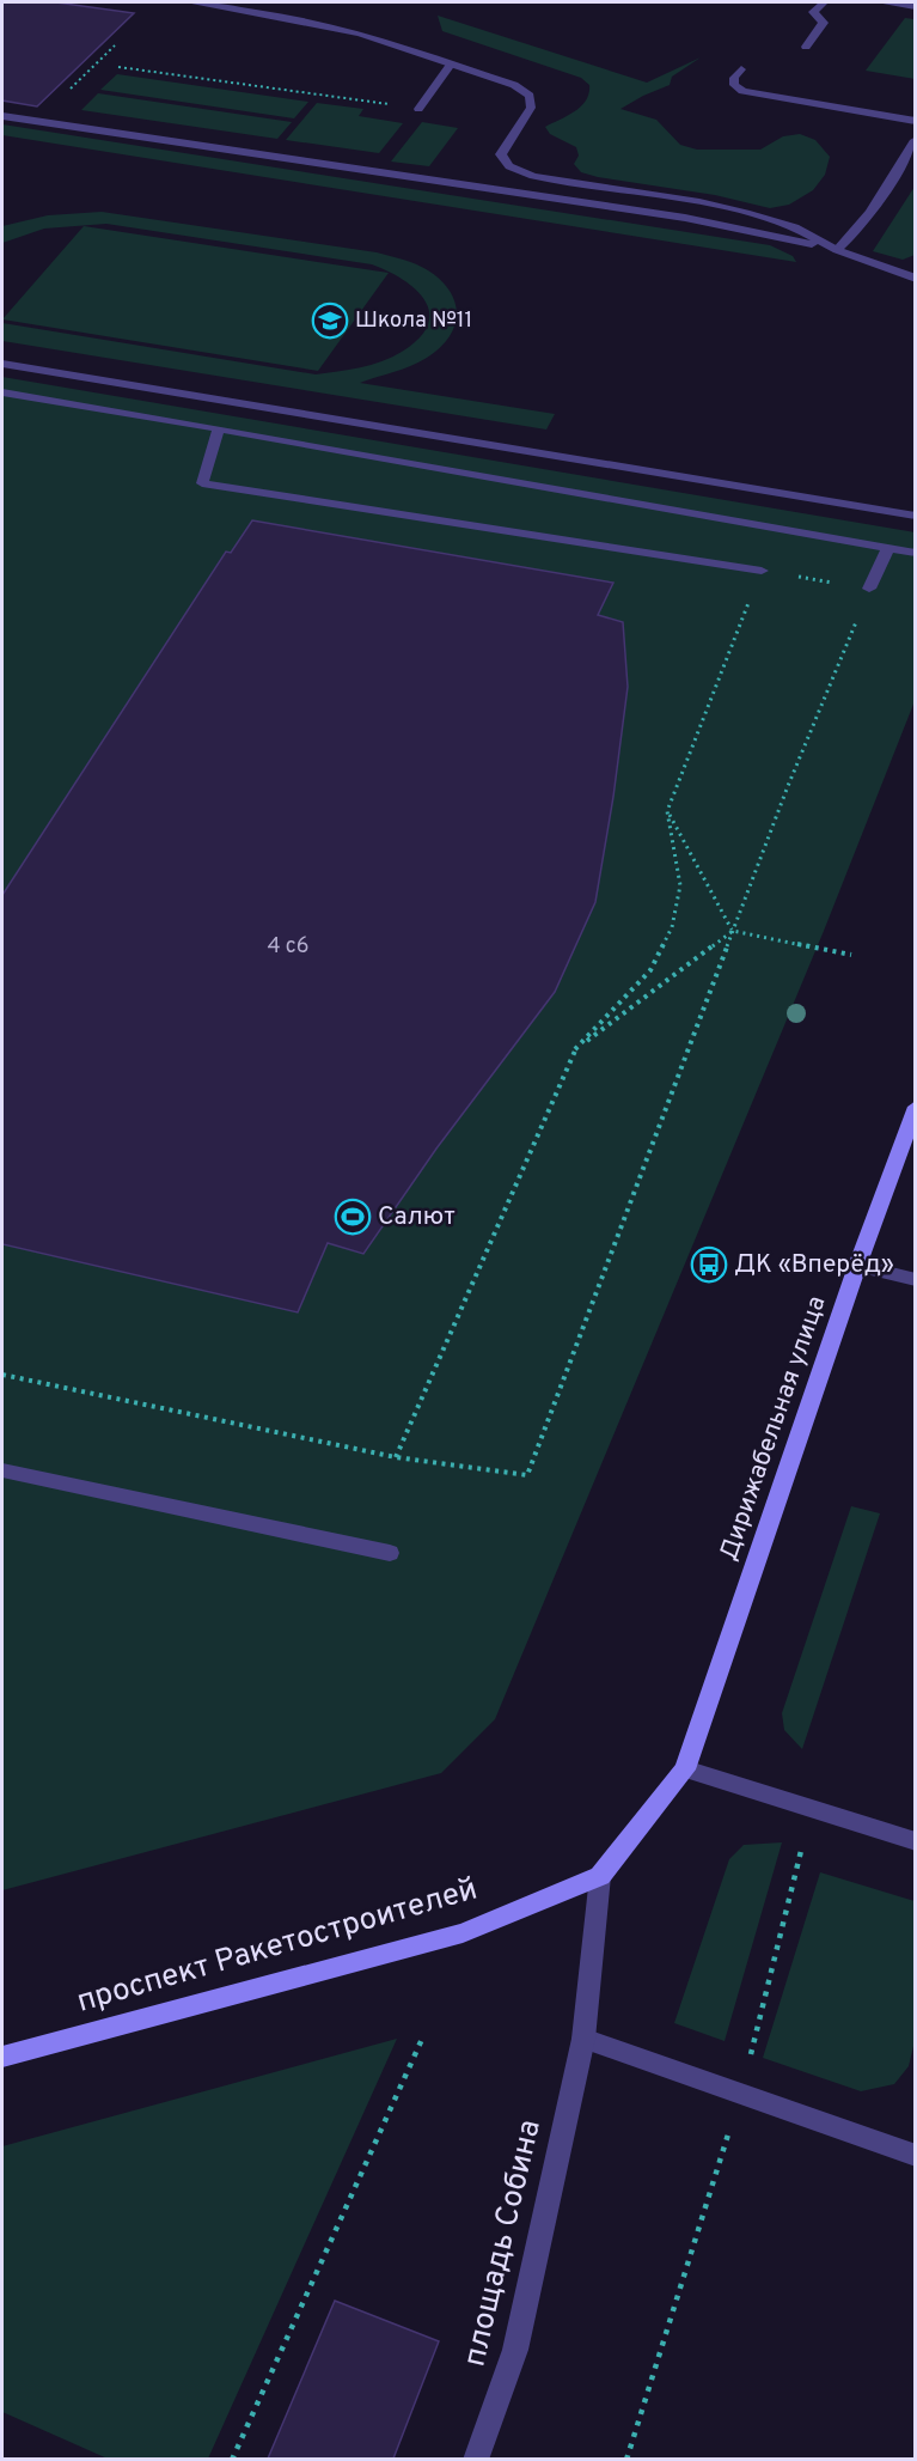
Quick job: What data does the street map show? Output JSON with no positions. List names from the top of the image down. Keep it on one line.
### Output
{"streets":{"main road":["Дирижабельная улица","проспект Ракетостроителей"],"street":["площадь Собина"]},"crossings":[["Дирижабельная улица","проспект Ракетостроителей"]],"places":{"school or university":["Школа №11"],"sports":["Салют"],"bus stop":["ДК «Вперёд»"]},"house_numbers":["4 с6"]}
